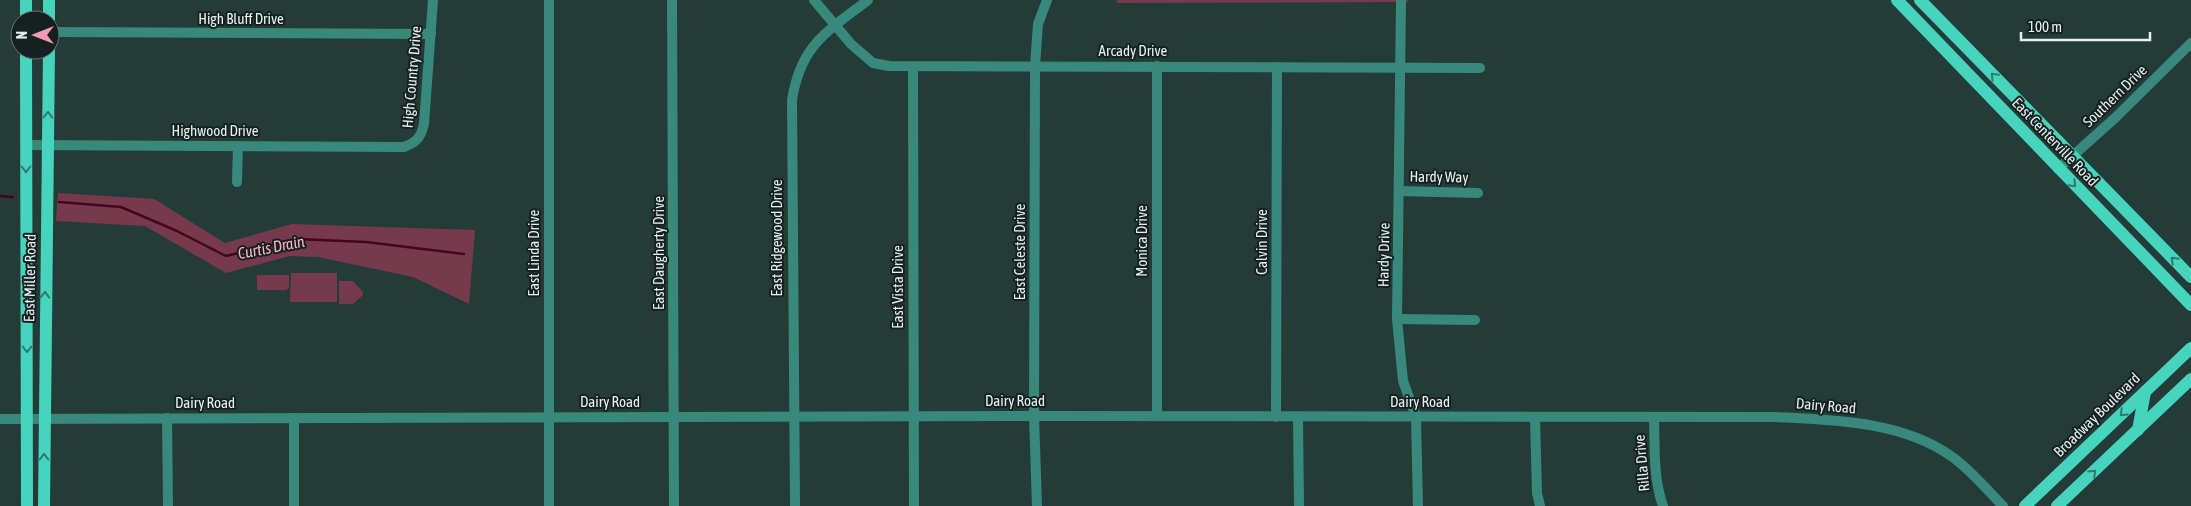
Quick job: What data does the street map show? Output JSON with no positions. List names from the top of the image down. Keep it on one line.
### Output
{"streets":{"main road":["East Centerville Road","East Miller Road","Broadway Boulevard"],"street":["High Bluff Drive","Arcady Drive","High Country Drive","Southern Drive","Highwood Drive","Hardy Way","East Ridgewood Drive","Monica Drive","Calvin Drive","East Celeste Drive","East Linda Drive","East Daugherty Drive","Hardy Drive","East Vista Drive","Dairy Road","Rilla Drive"]},"crossings":[["High Bluff Drive","High Country Drive"],["Arcady Drive","East Ridgewood Drive"],["Arcady Drive","Monica Drive"],["Arcady Drive","Calvin Drive"],["Arcady Drive","East Celeste Drive"],["Arcady Drive","Hardy Drive"],["Arcady Drive","East Vista Drive"],["High Country Drive","Highwood Drive"],["Southern Drive","East Centerville Road"],["Highwood Drive","East Miller Road"],["Hardy Way","Hardy Drive"],["East Ridgewood Drive","Dairy Road"],["Monica Drive","Dairy Road"],["Calvin Drive","Dairy Road"],["East Celeste Drive","Dairy Road"],["East Linda Drive","Dairy Road"],["East Daugherty Drive","Dairy Road"],["Hardy Drive","Dairy Road"],["East Miller Road","Dairy Road"],["East Vista Drive","Dairy Road"],["Dairy Road","Rilla Drive"]],"water":["Curtis Drain"],"scale_bar":"100 m","north":"left"}
